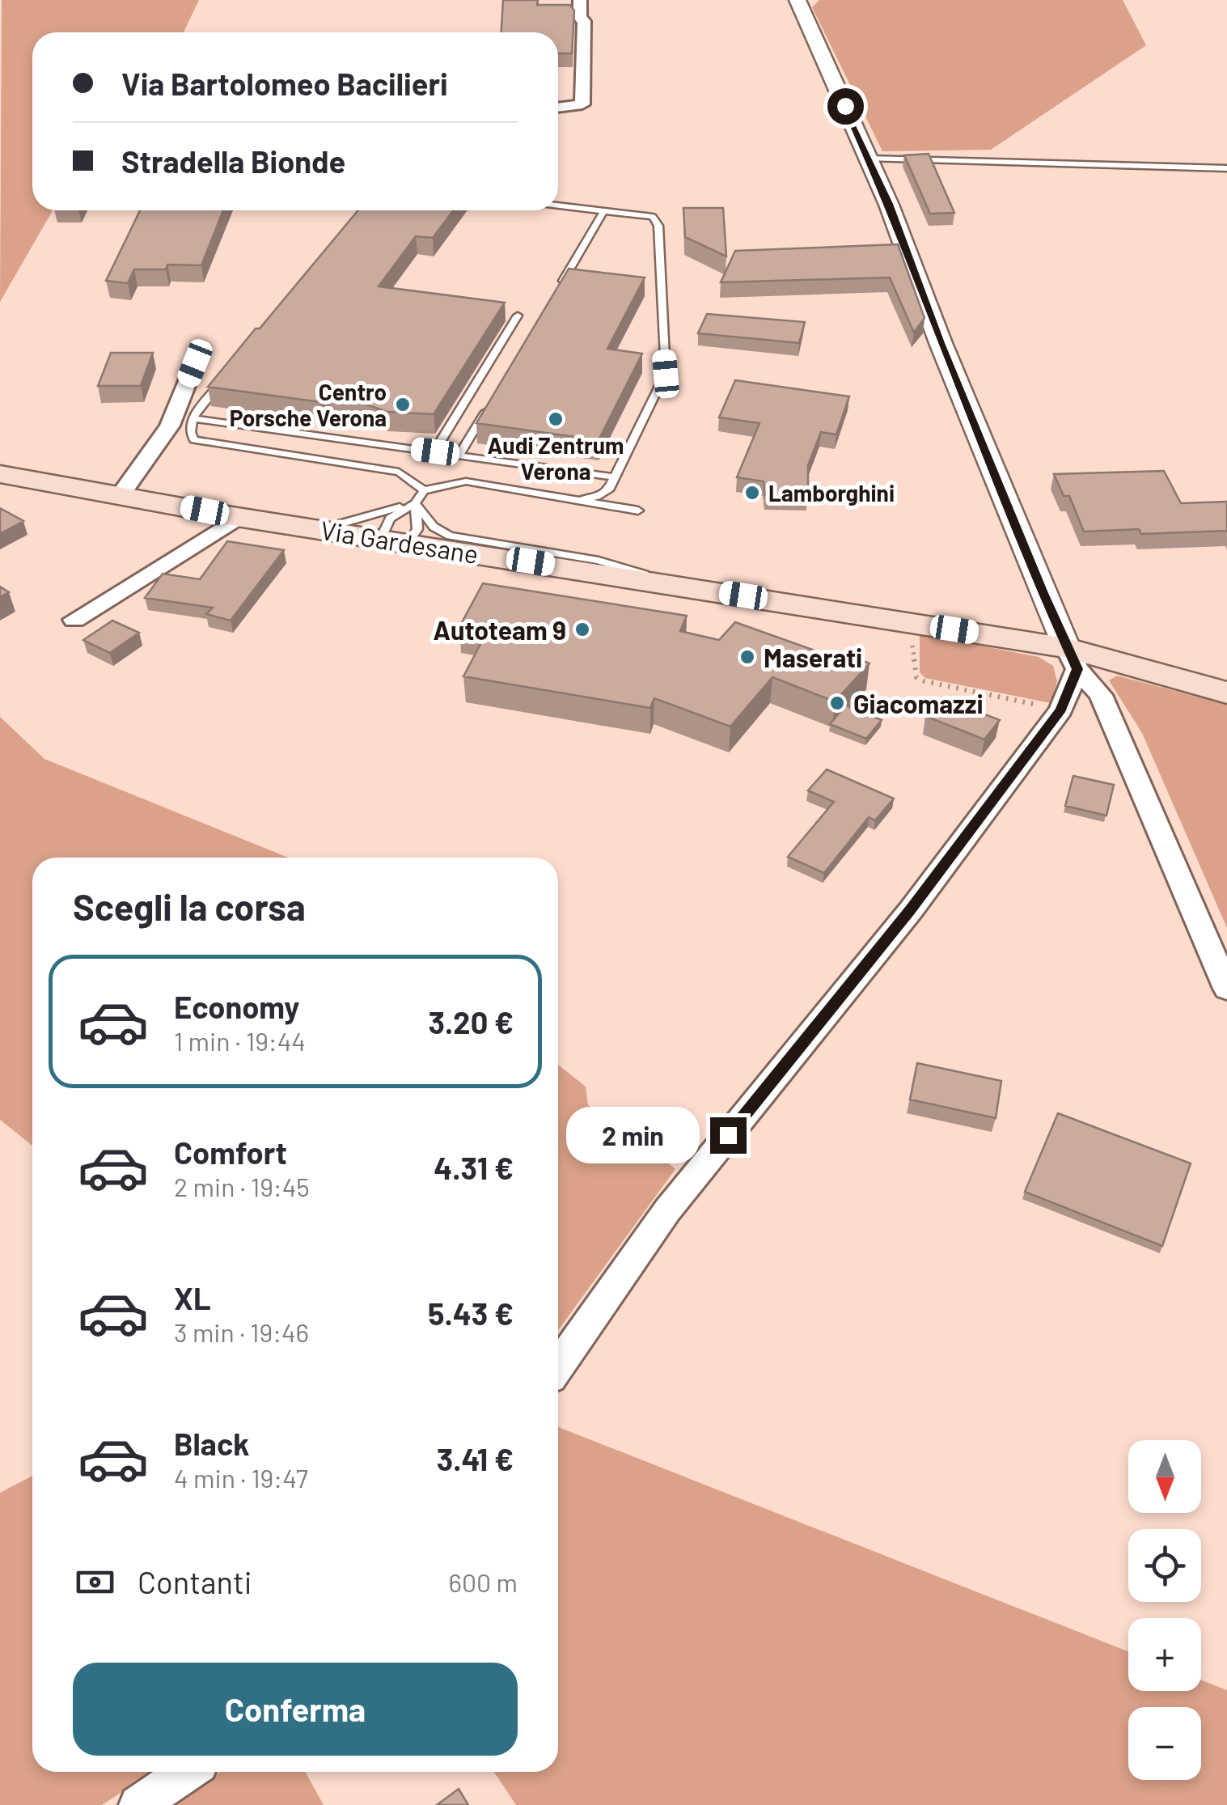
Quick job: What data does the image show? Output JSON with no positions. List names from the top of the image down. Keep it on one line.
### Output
{"streets":{"main road":["Via Gardesane"]},"places":["Centro Porsche Verona","Audi Zentrum Verona","Lamborghini","Autoteam 9","Maserati","Giacomazzi"],"north":"bottom","page":{"banner":["Via Bartolomeo Bacilieri","Stradella Bionde"],"heading":"Scegli la corsa","list":[{"name":"Economy","note":"1 min · 19:44","value":"3.20 €"},{"name":"Comfort","note":"2 min · 19:45","value":"4.31 €"},{"name":"XL","note":"3 min · 19:46","value":"5.43 €"},{"name":"Black","note":"4 min · 19:47","value":"3.41 €"}],"bubble":"2 min","map_buttons":["+","−"],"pay":["Contanti","600 m"],"buttons":"Conferma"}}
